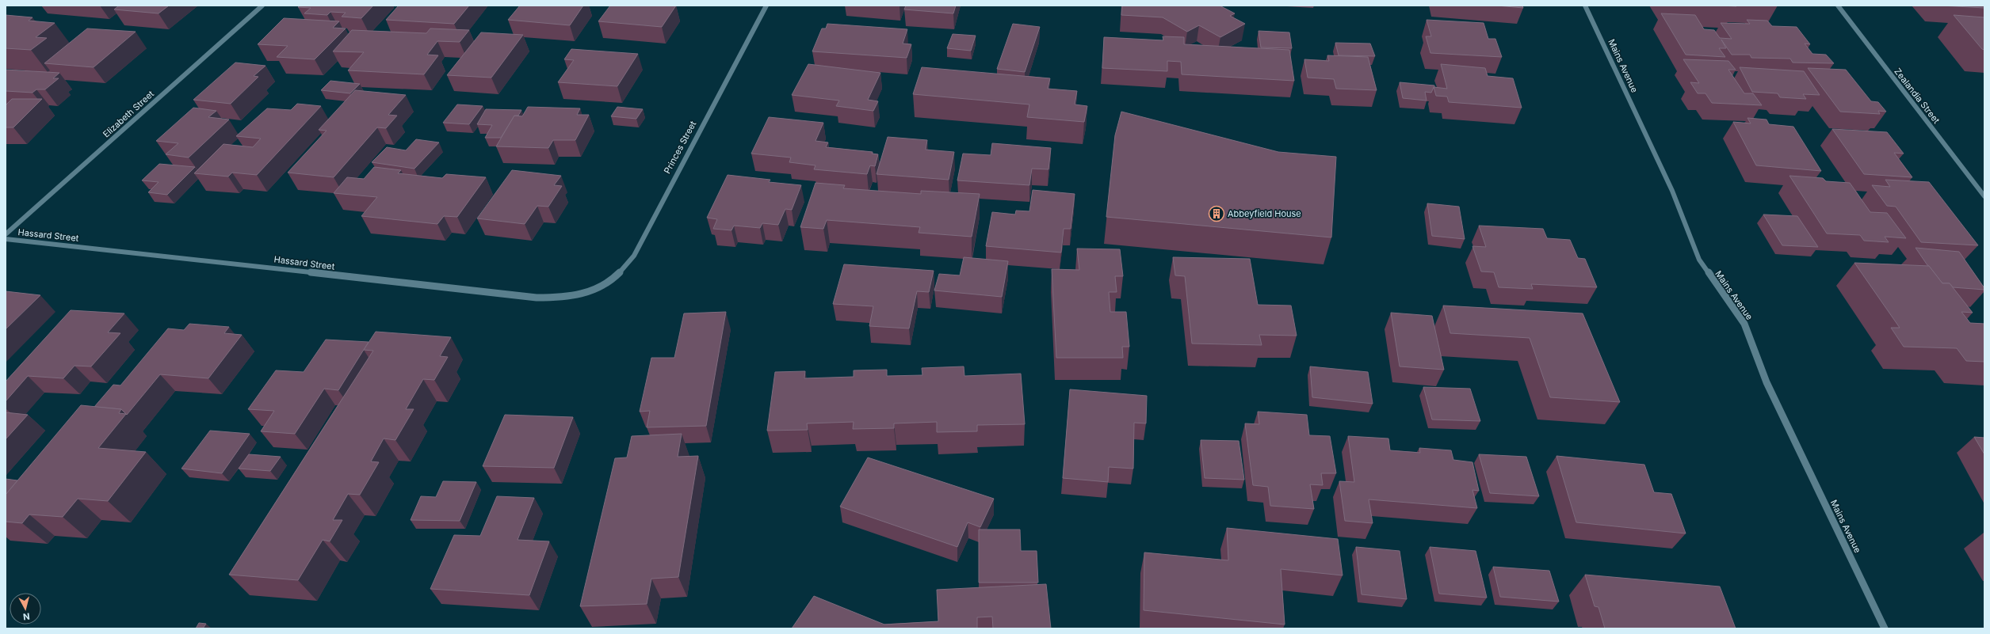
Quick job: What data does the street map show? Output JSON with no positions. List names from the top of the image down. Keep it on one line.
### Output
{"streets":{"street":["Mains Avenue","Zealandia Street","Elizabeth Street","Princes Street","Hassard Street"]},"crossings":[["Princes Street","Hassard Street"]],"places":{"building":["Abbeyfield House"]},"north":"bottom"}
